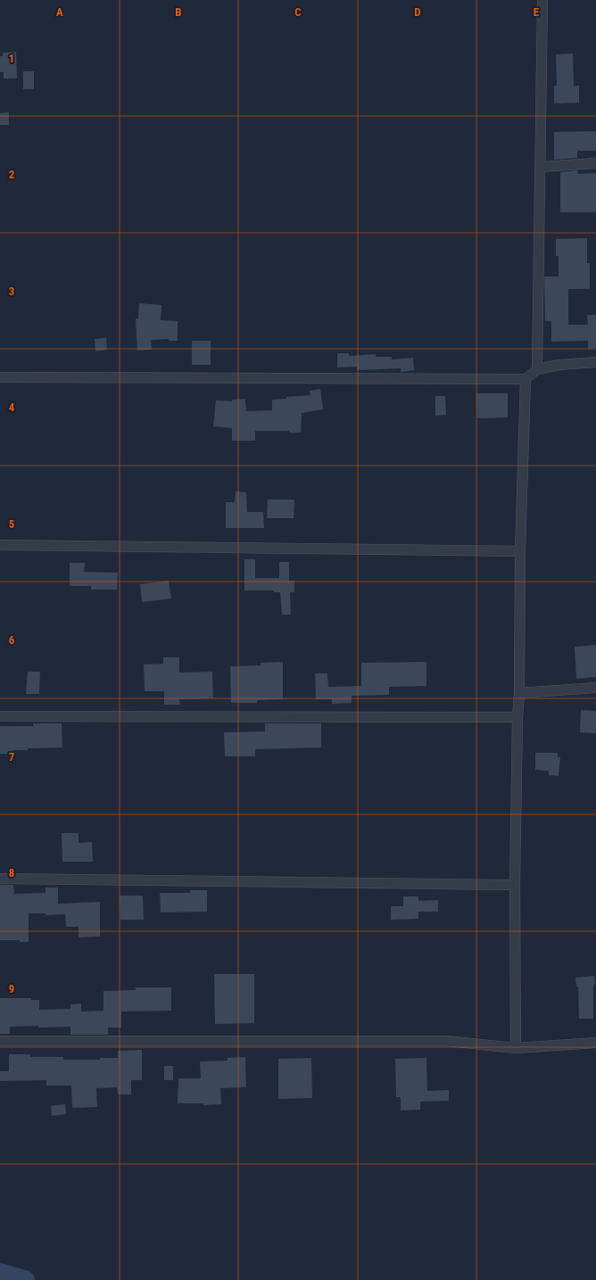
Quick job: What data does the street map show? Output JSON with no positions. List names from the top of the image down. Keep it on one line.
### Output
{"grid":{"columns":["A","B","C","D","E"],"rows":["1","2","3","4","5","6","7","8","9"]}}
